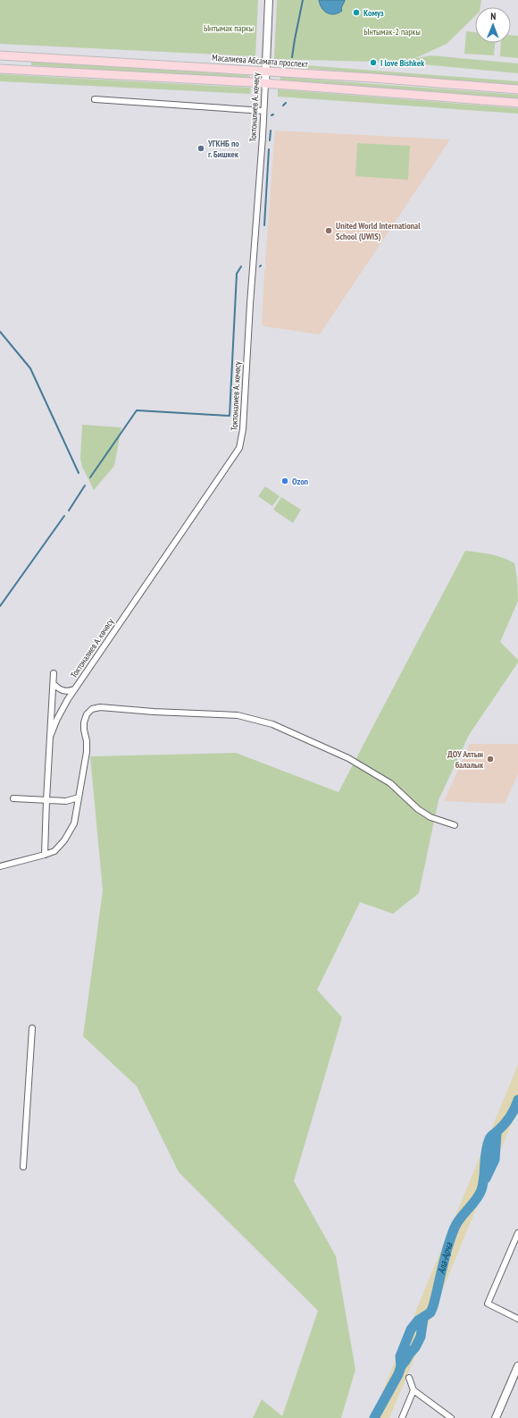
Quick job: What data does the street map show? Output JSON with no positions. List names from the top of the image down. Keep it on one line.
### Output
{"streets":{"main road":["Масалиева Абсамата проспект","Токтоналиев А. көчөсү"]},"crossings":[["Масалиева Абсамата проспект","Токтоналиев А. көчөсү"]],"water":["Ала-Арча"],"parks":["Ынтымак паркы","Ынтымак-2 паркы"],"places":["Комуз","I love Bishkek","УГКНБ по г. Бишкек","United World International School (UWIS)","Ozon","ДОУ Алтын балалык"],"north":"top"}
